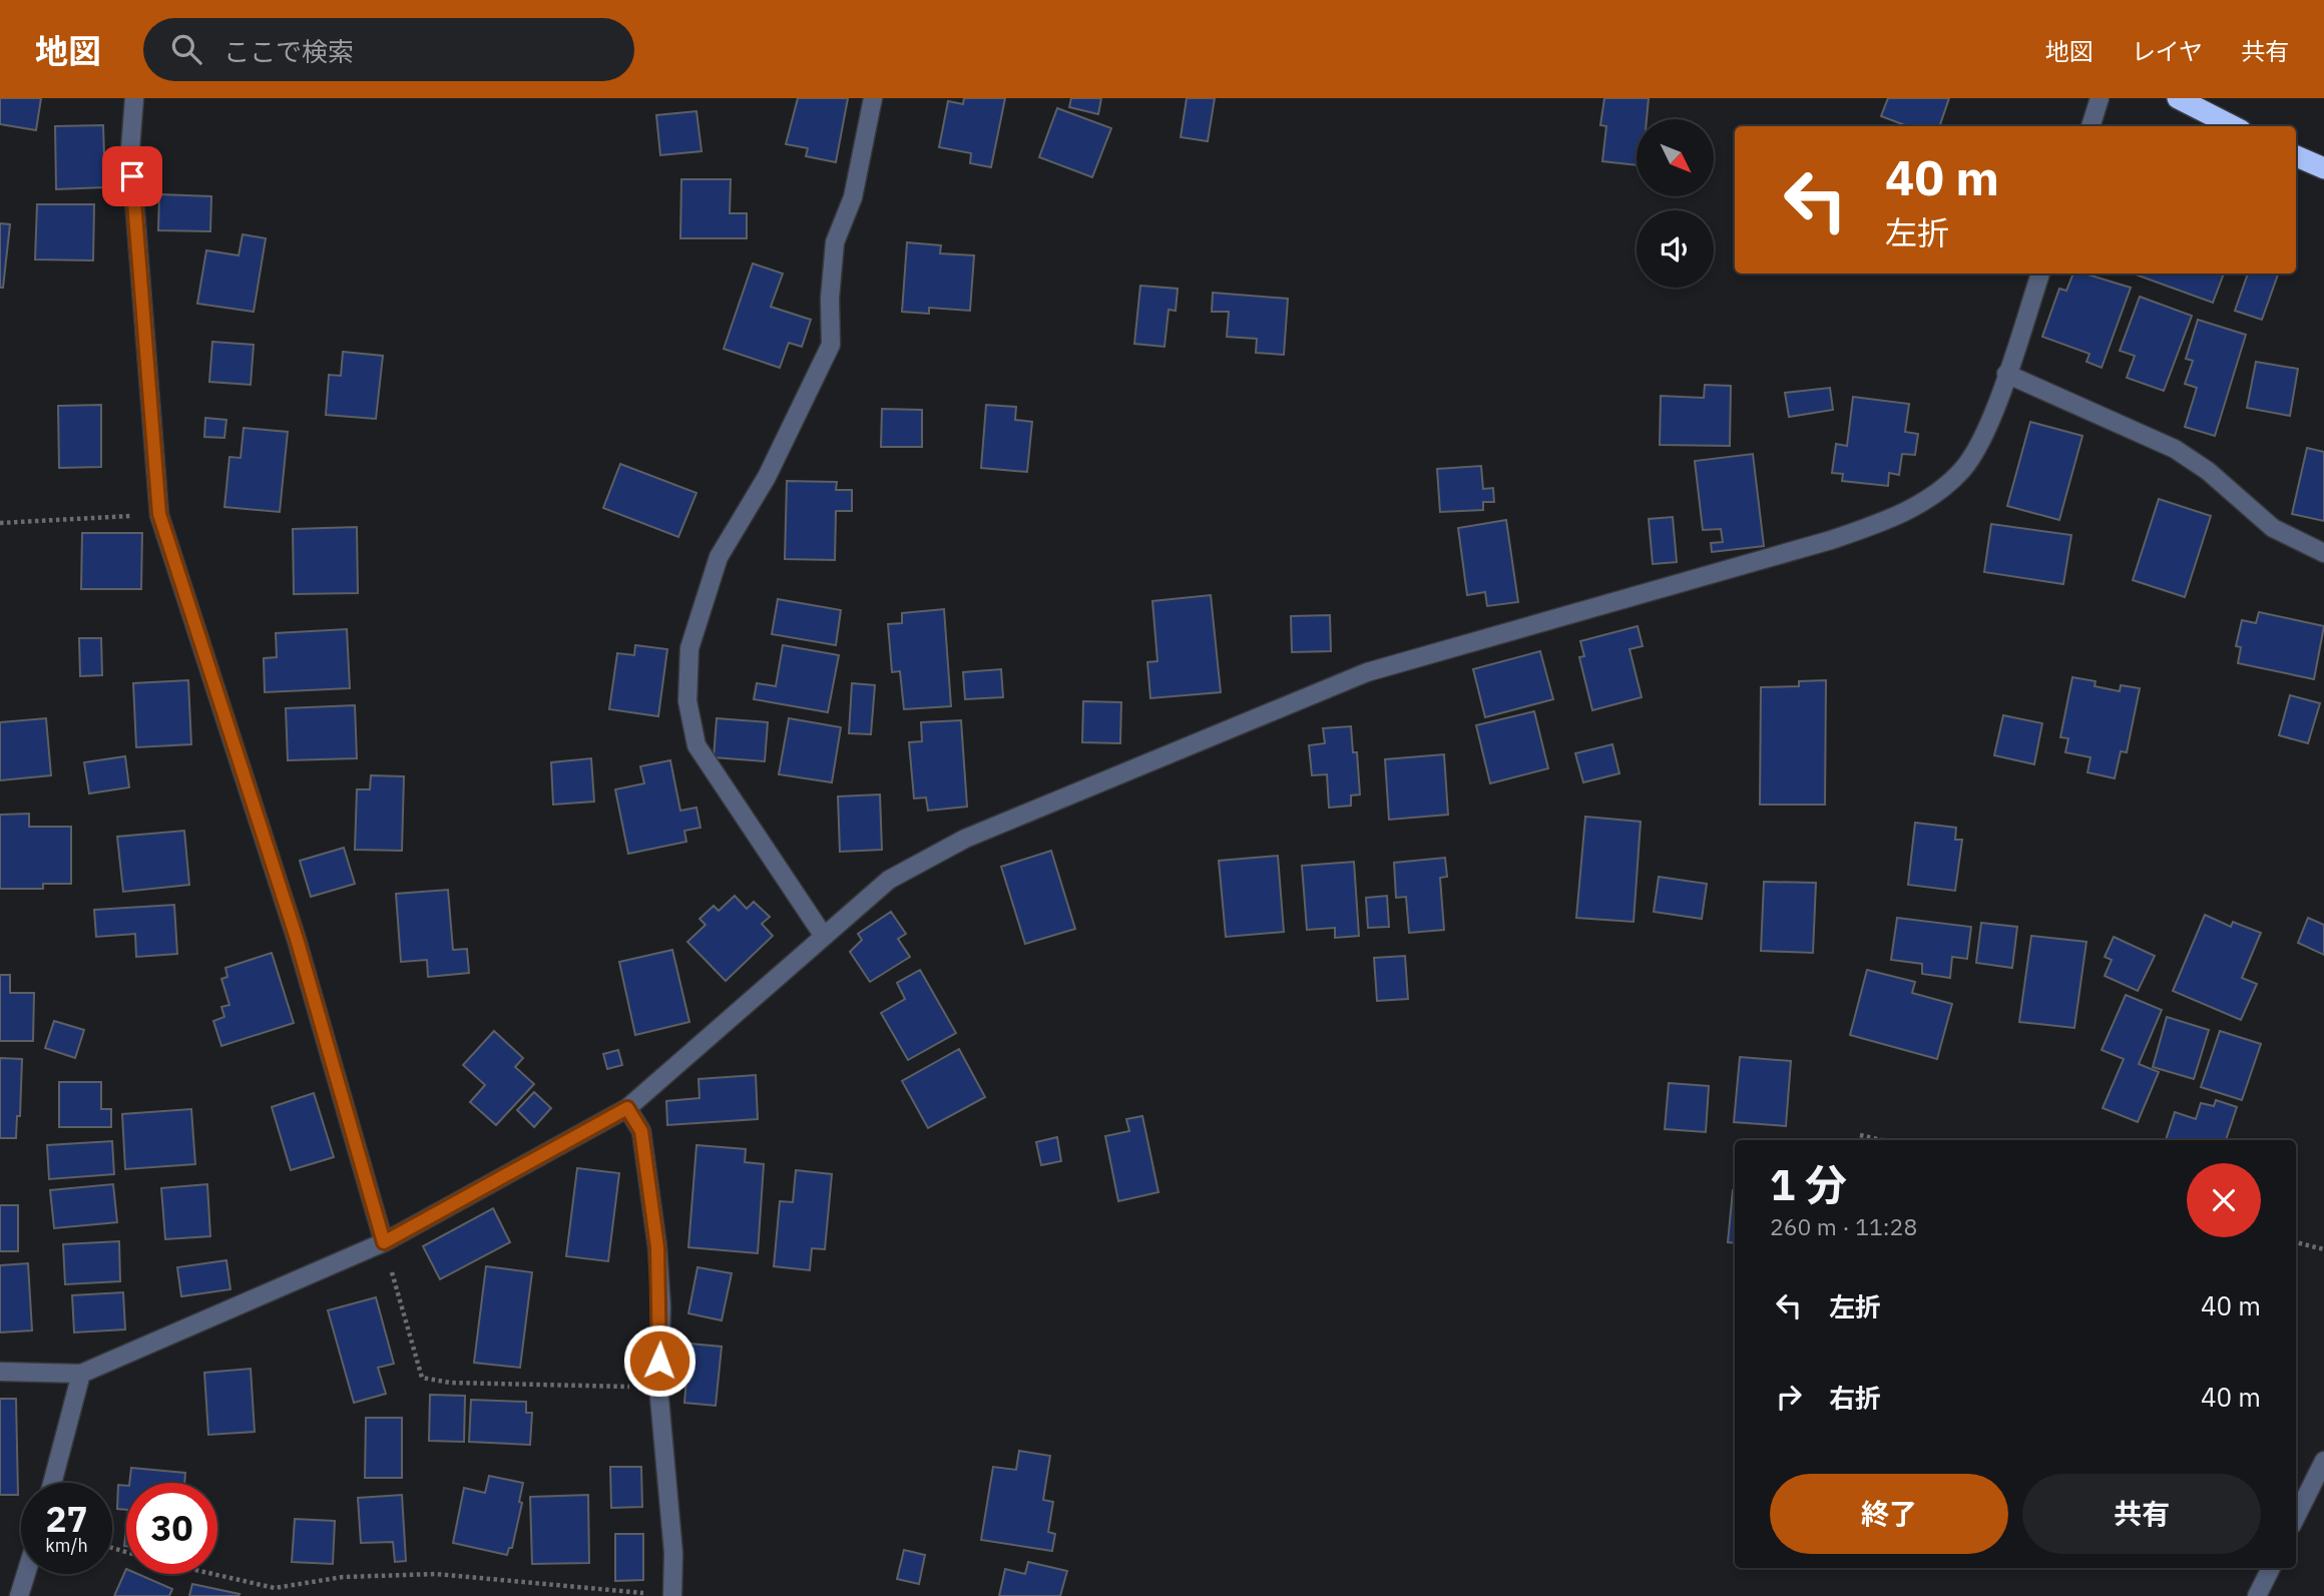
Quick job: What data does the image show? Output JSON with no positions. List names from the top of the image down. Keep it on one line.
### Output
{"north":"bottom right","page":{"header":"地図","search":"ここで検索","nav":["地図","レイヤ","共有"],"turn":["40 m","左折"],"heading":["1 分","260 m · 11:28"],"list":[{"name":"左折","value":"40 m"},{"name":"右折","value":"40 m"}],"buttons":["終了","共有"],"speed":"27 km/h","limit":"30"}}
